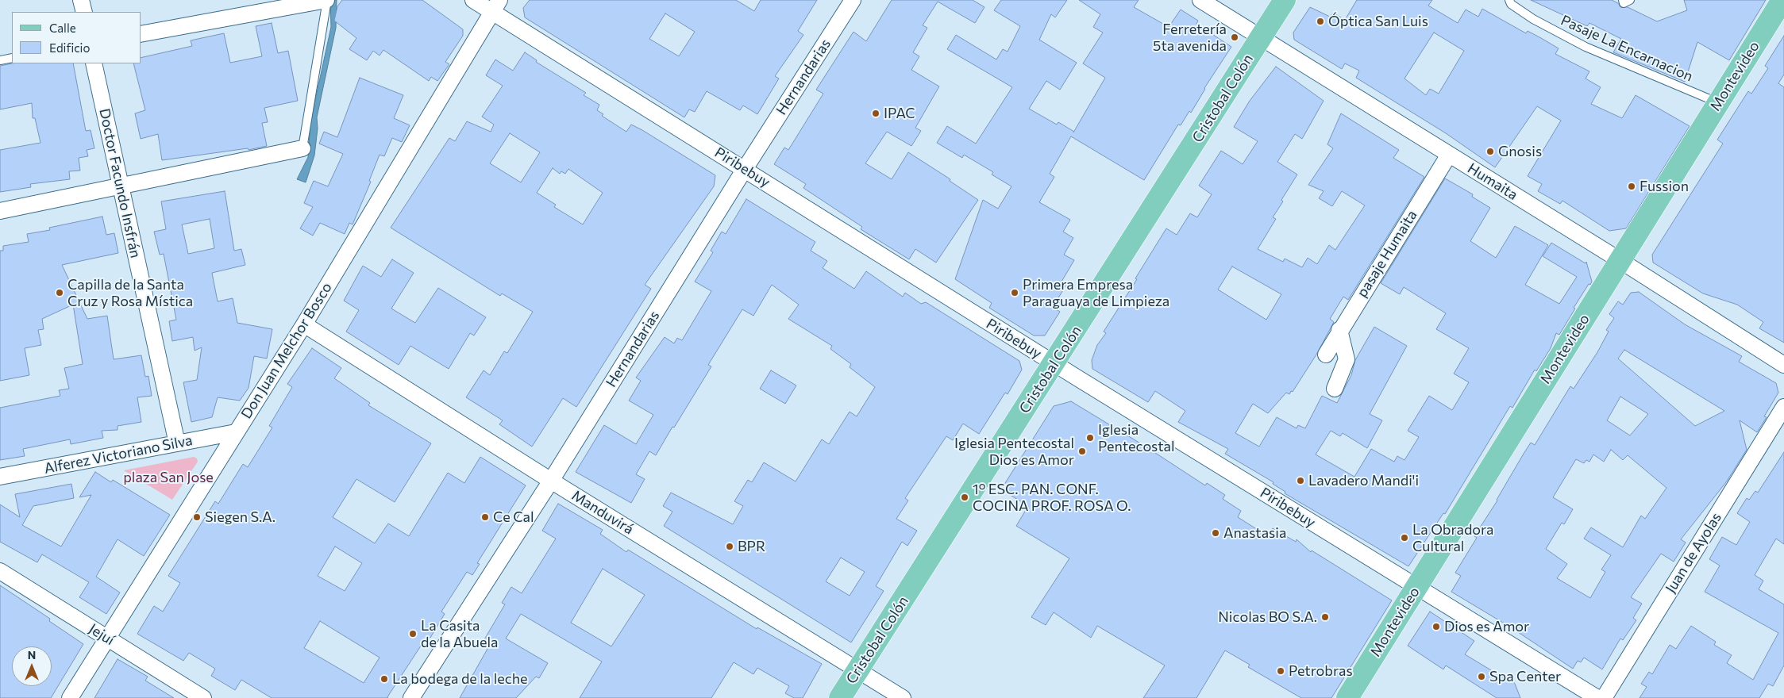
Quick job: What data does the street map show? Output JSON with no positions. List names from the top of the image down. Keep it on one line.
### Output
{"streets":{"main road":["Montevideo","Cristobal Colón"],"street":["Hernandarias","Piribebuy","Humaita","Doctor Facundo Insfrán","pasaje Humaita","Don Juan Melchor Bosco","Alferez Victoriano Silva","Manduvirá","Juan de Ayolas","Jejuí"],"lane":["Pasaje La Encarnacion"]},"crossings":[["Pasaje La Encarnacion","Montevideo"],["Montevideo","Piribebuy"],["Montevideo","Humaita"],["Hernandarias","Piribebuy"],["Hernandarias","Manduvirá"],["Cristobal Colón","Piribebuy"],["Cristobal Colón","Humaita"],["Cristobal Colón","Manduvirá"],["Piribebuy","Don Juan Melchor Bosco"],["Humaita","pasaje Humaita"],["Doctor Facundo Insfrán","Alferez Victoriano Silva"],["Don Juan Melchor Bosco","Alferez Victoriano Silva"],["Don Juan Melchor Bosco","Manduvirá"],["Don Juan Melchor Bosco","Jejuí"]],"parks":["plaza San Jose"],"places":["Óptica San Luis","Ferretería 5ta avenida","IPAC","Gnosis","Fussion","Capilla de la Santa Cruz y Rosa Mística","Primera Empresa Paraguaya de Limpieza","Iglesia Pentecostal","Iglesia Pentecostal Dios es Amor","Lavadero Mandi'i","1° ESC. PAN. CONF. COCINA PROF. ROSA O.","Siegen S.A.","Ce Cal","Anastasia","La Obradora Cultural","BPR","Nicolas BO S.A.","Dios es Amor","La Casita de la Abuela","Petrobras","Spa Center","La bodega de la leche"],"legend":["Calle","Edificio"],"north":"top"}
